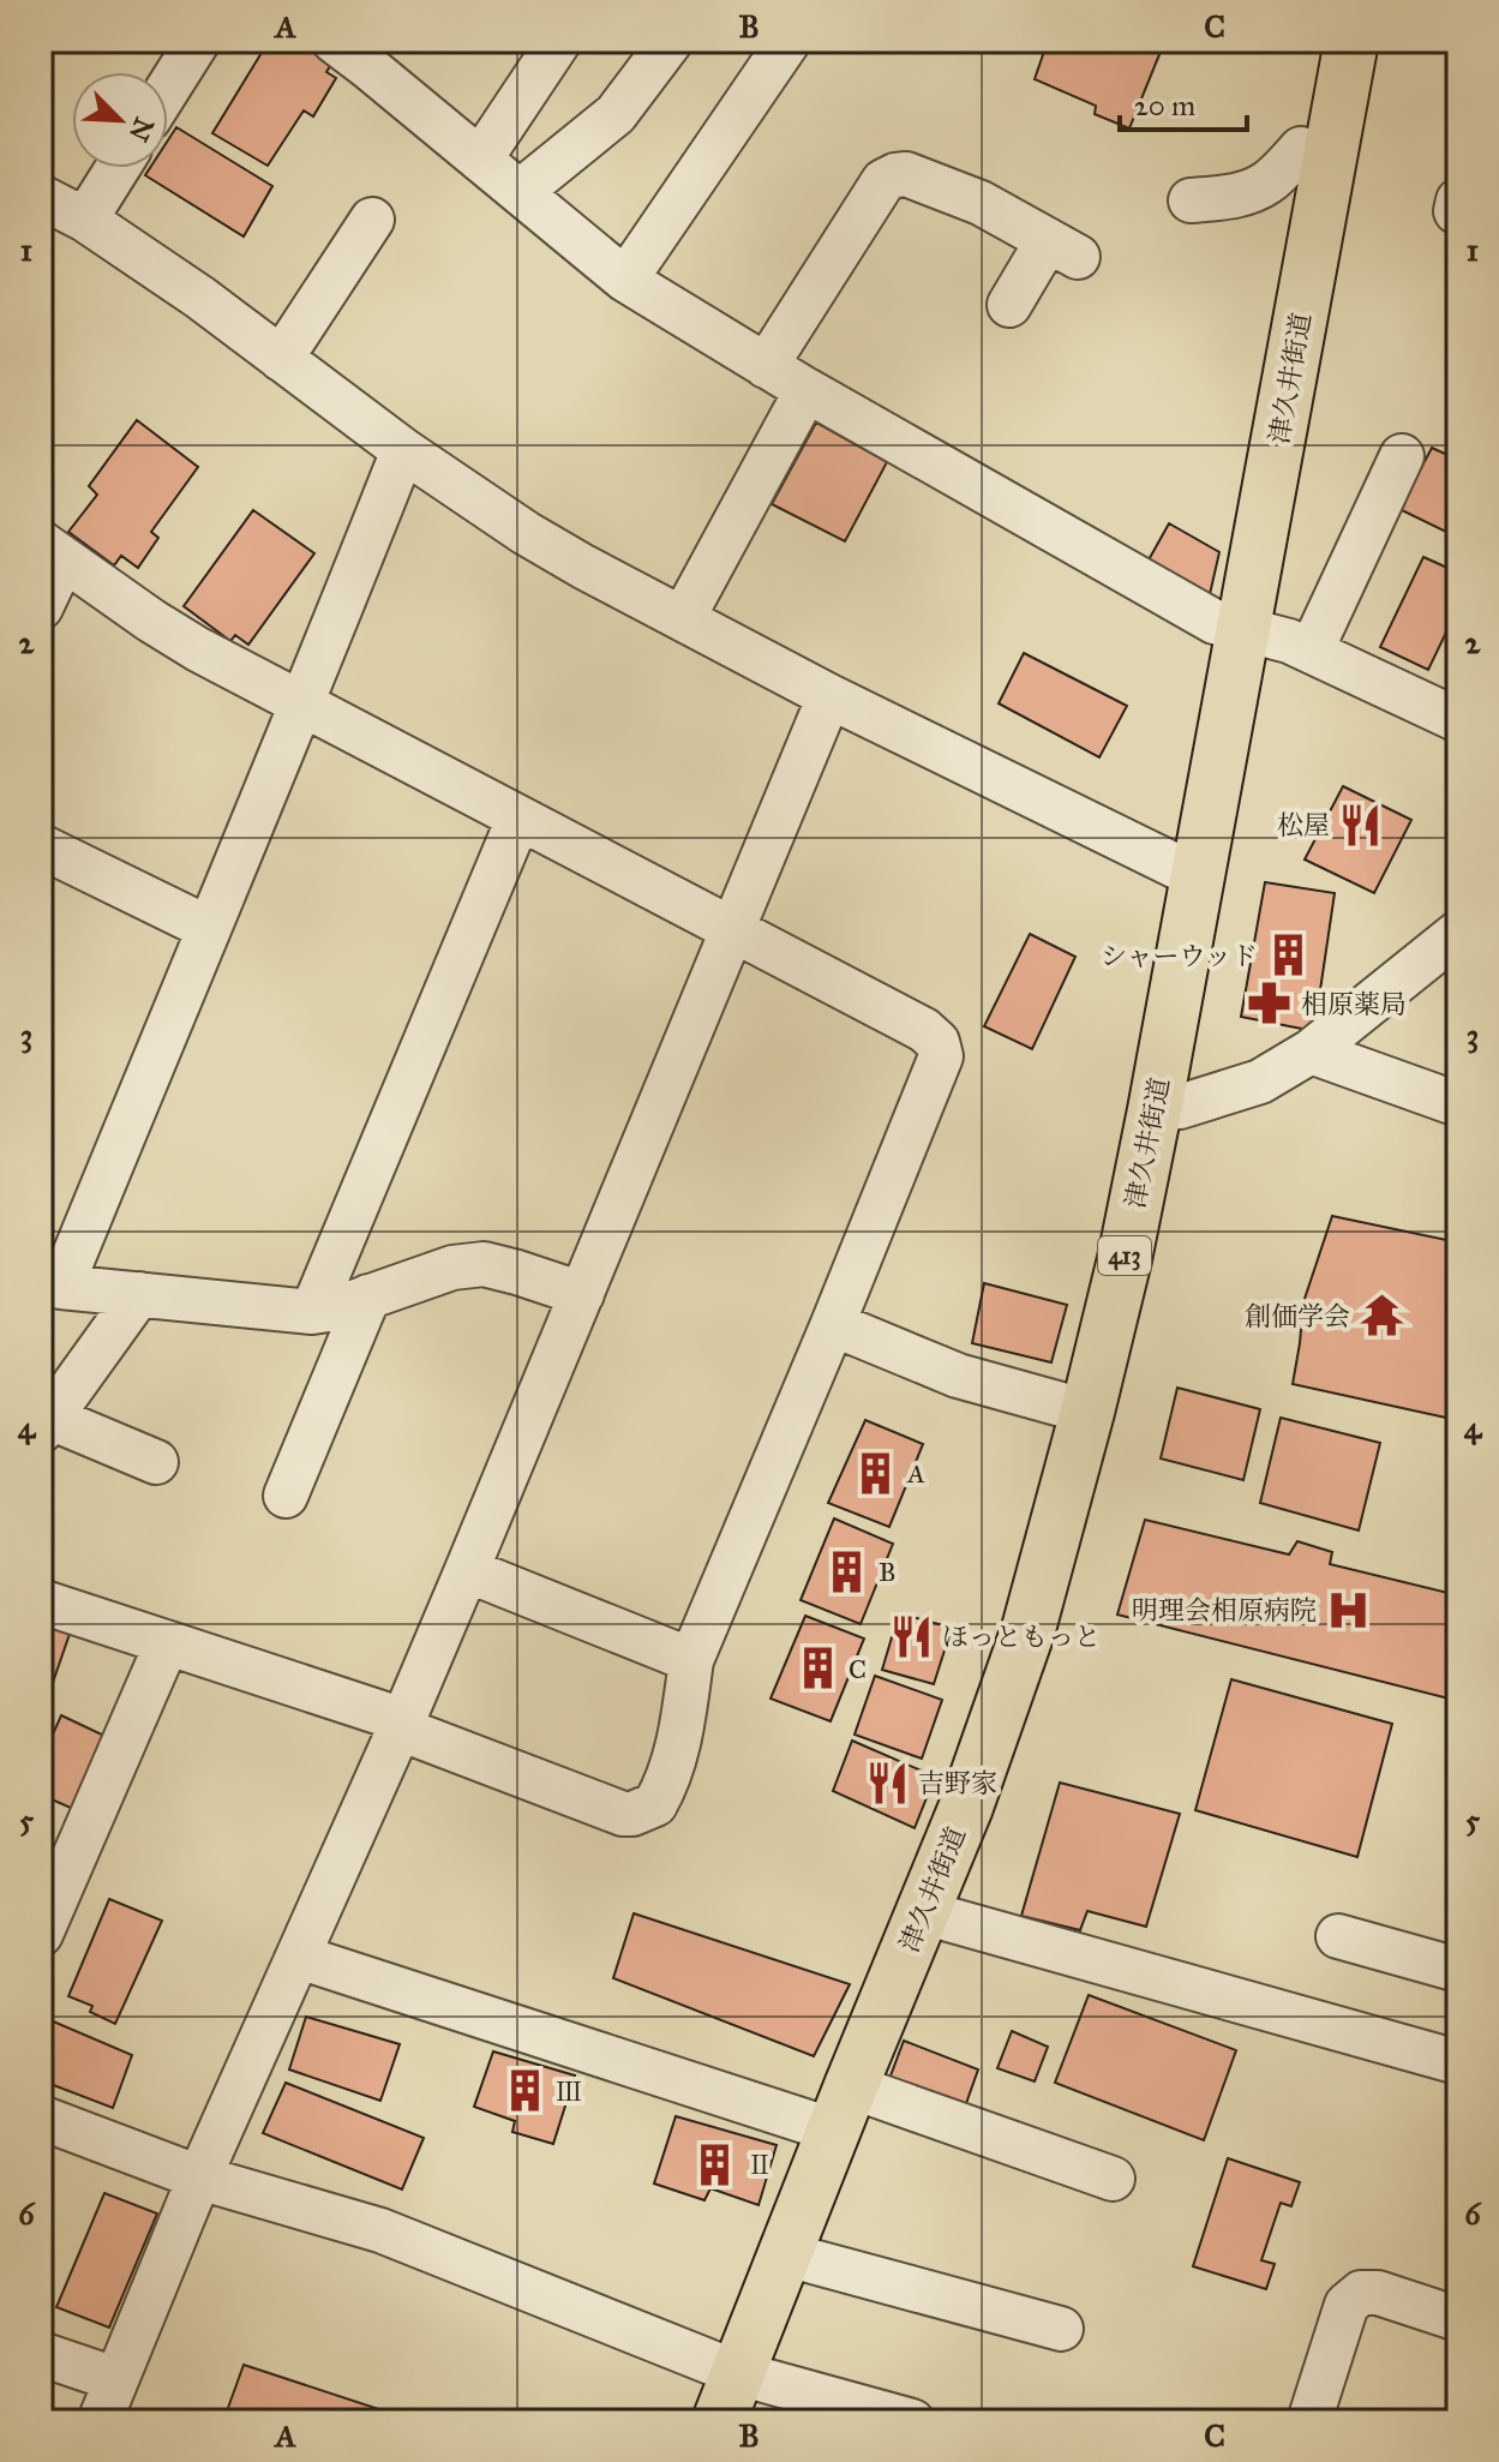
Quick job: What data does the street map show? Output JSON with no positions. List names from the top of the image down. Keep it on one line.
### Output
{"streets":{"highway":["津久井街道","413"]},"places":{"restaurant":["松屋","ほっともっと","吉野家"],"building":["シャーウッド","A","B","C","Ⅲ","Ⅱ"],"pharmacy":["相原薬局"],"temple":["創価学会"],"hospital":["明理会相原病院"]},"scale_bar":"20 m","north":"bottom right","grid":{"columns":["A","B","C"],"rows":["1","2","3","4","5","6"]}}
